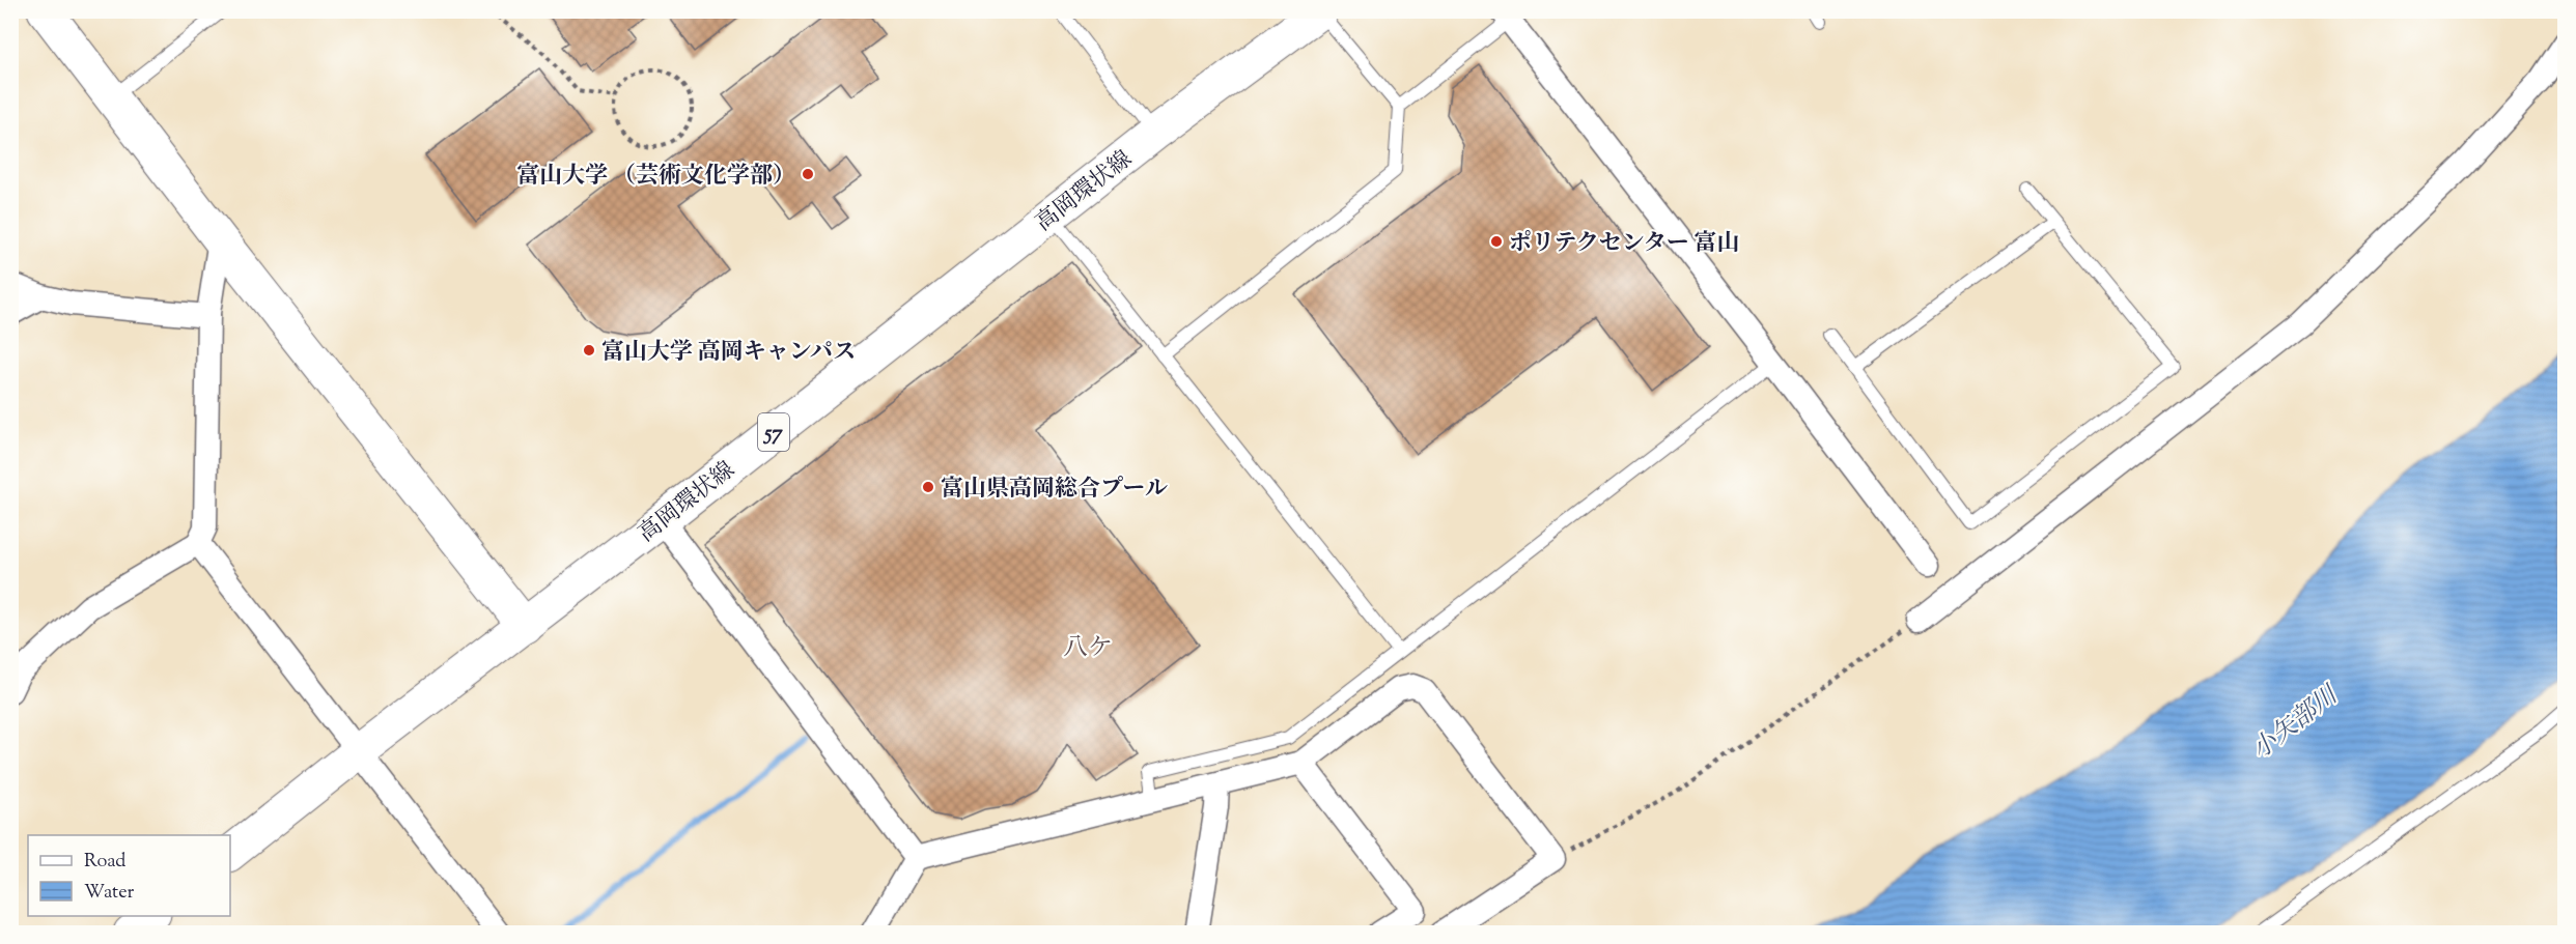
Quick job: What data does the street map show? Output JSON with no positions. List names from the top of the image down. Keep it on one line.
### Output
{"streets":{"main road":["高岡環状線","57"]},"districts":["八ケ"],"water":["小矢部川"],"places":["富山大学 （芸術文化学部）","ポリテクセンター 富山","富山大学 高岡キャンパス","富山県高岡総合プール"],"legend":["Road","Water"]}
